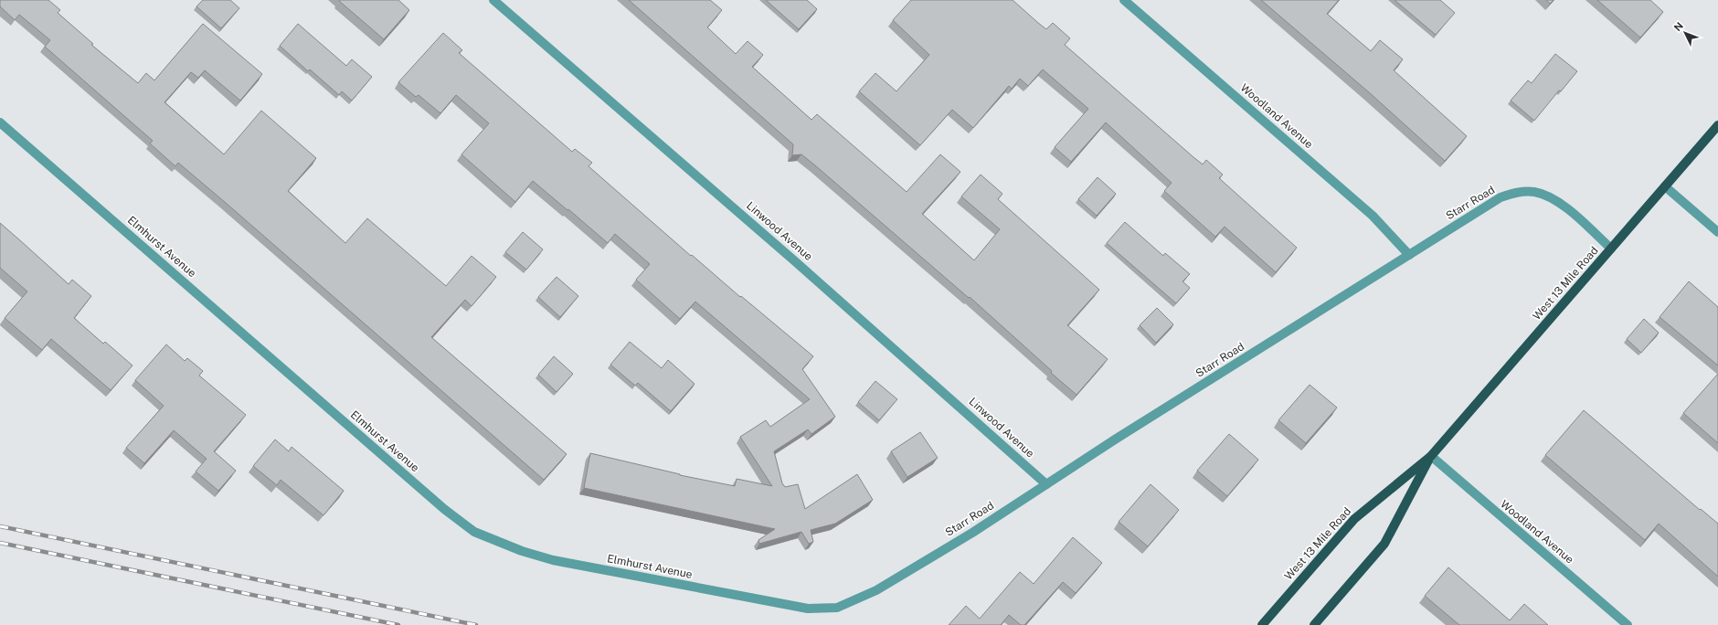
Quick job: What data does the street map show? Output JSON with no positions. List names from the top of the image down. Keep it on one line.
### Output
{"streets":{"main road":["West 13 Mile Road"],"street":["Woodland Avenue","Starr Road","Linwood Avenue","Elmhurst Avenue"]},"crossings":[["Woodland Avenue","Starr Road"],["Woodland Avenue","West 13 Mile Road"],["Starr Road","Linwood Avenue"],["Starr Road","Elmhurst Avenue"],["Starr Road","West 13 Mile Road"]],"north":"top left"}
